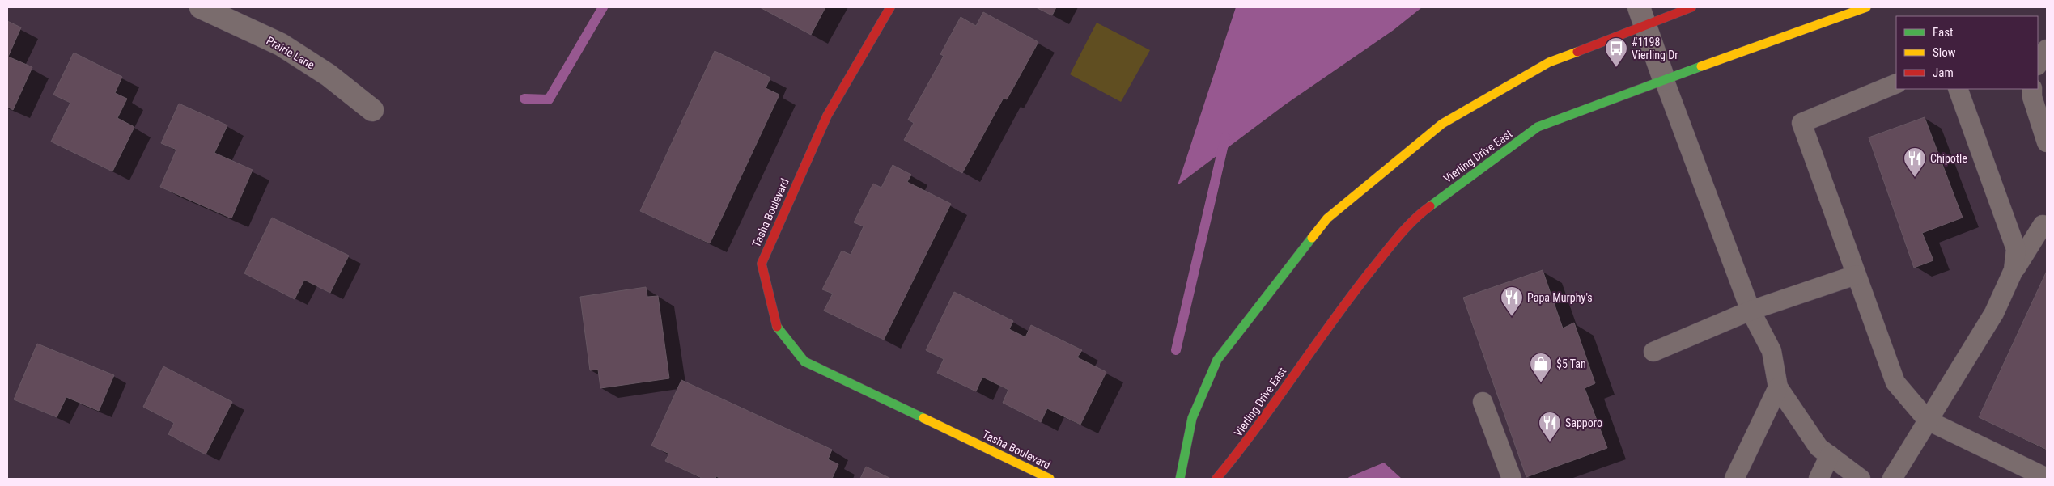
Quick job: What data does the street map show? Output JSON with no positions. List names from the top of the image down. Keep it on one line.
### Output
{"streets":{"street":["Prairie Lane","Vierling Drive East","Tasha Boulevard"]},"places":{"bus stop":["#1198 Vierling Dr"],"restaurant":["Chipotle","Papa Murphy's","Sapporo"],"shop":["$5 Tan"]},"legend":["Fast","Slow","Jam"]}
